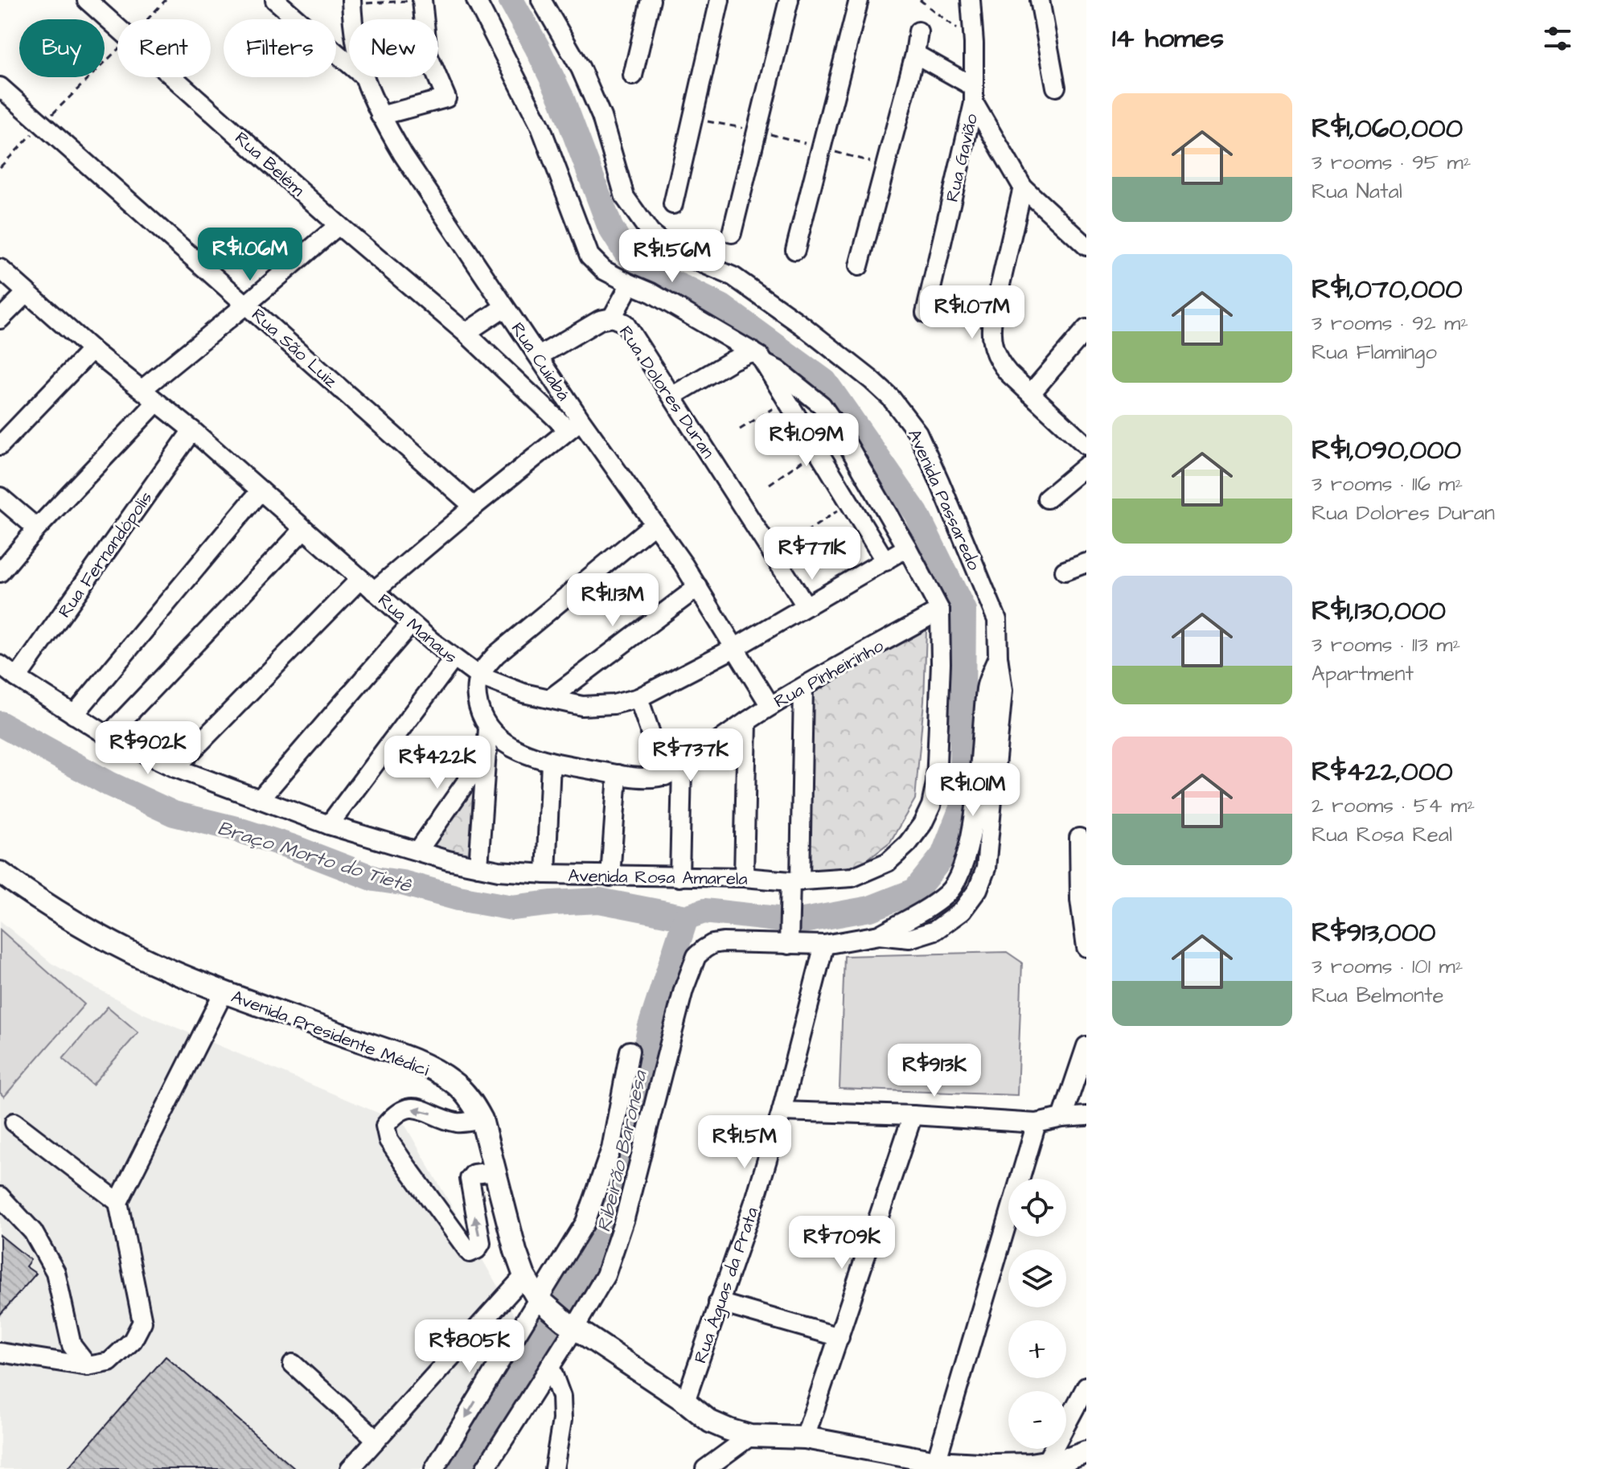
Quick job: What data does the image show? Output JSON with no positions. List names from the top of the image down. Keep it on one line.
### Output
{"streets":{"main road":["Avenida Presidente Médici"],"street":["Rua Gavião","Rua Belém","Rua São Luiz","Rua Cuiabá","Rua Dolores Duran","Avenida Passaredo","Rua Fernandópolis","Rua Manaus","Rua Pinheirinho","Avenida Rosa Amarela","Rua Águas da Prata"]},"crossings":[["Rua Belém","Rua Cuiabá"],["Rua Cuiabá","Rua Dolores Duran"],["Rua Cuiabá","Rua Manaus"],["Rua Cuiabá","Rua Pinheirinho"],["Rua Dolores Duran","Rua Manaus"],["Avenida Passaredo","Avenida Presidente Médici"],["Avenida Passaredo","Rua Águas da Prata"],["Rua Fernandópolis","Rua Manaus"],["Rua Fernandópolis","Avenida Rosa Amarela"],["Rua Pinheirinho","Avenida Rosa Amarela"],["Avenida Presidente Médici","Rua Águas da Prata"]],"water":["Braço Morto do Tietê","Ribeirão Baronesa"],"page":{"heading":"14 homes","chip":["Buy","Rent","Filters","New"],"list":[{"name":"R$1,060,000","note":"3 rooms · 95 m² · Rua Natal"},{"name":"R$1,070,000","note":"3 rooms · 92 m² · Rua Flamingo"},{"name":"R$1,090,000","note":"3 rooms · 116 m² · Rua Dolores Duran"},{"name":"R$1,130,000","note":"3 rooms · 113 m² · Apartment"},{"name":"R$422,000","note":"2 rooms · 54 m² · Rua Rosa Real"},{"name":"R$913,000","note":"3 rooms · 101 m² · Rua Belmonte"}],"price":["R$1.06M","R$1.56M","R$1.07M","R$1.09M","R$771K","R$1.13M","R$902K","R$737K","R$422K","R$1.01M","R$913K","R$1.5M","R$709K","R$805K"],"map_buttons":["+","−"]}}
